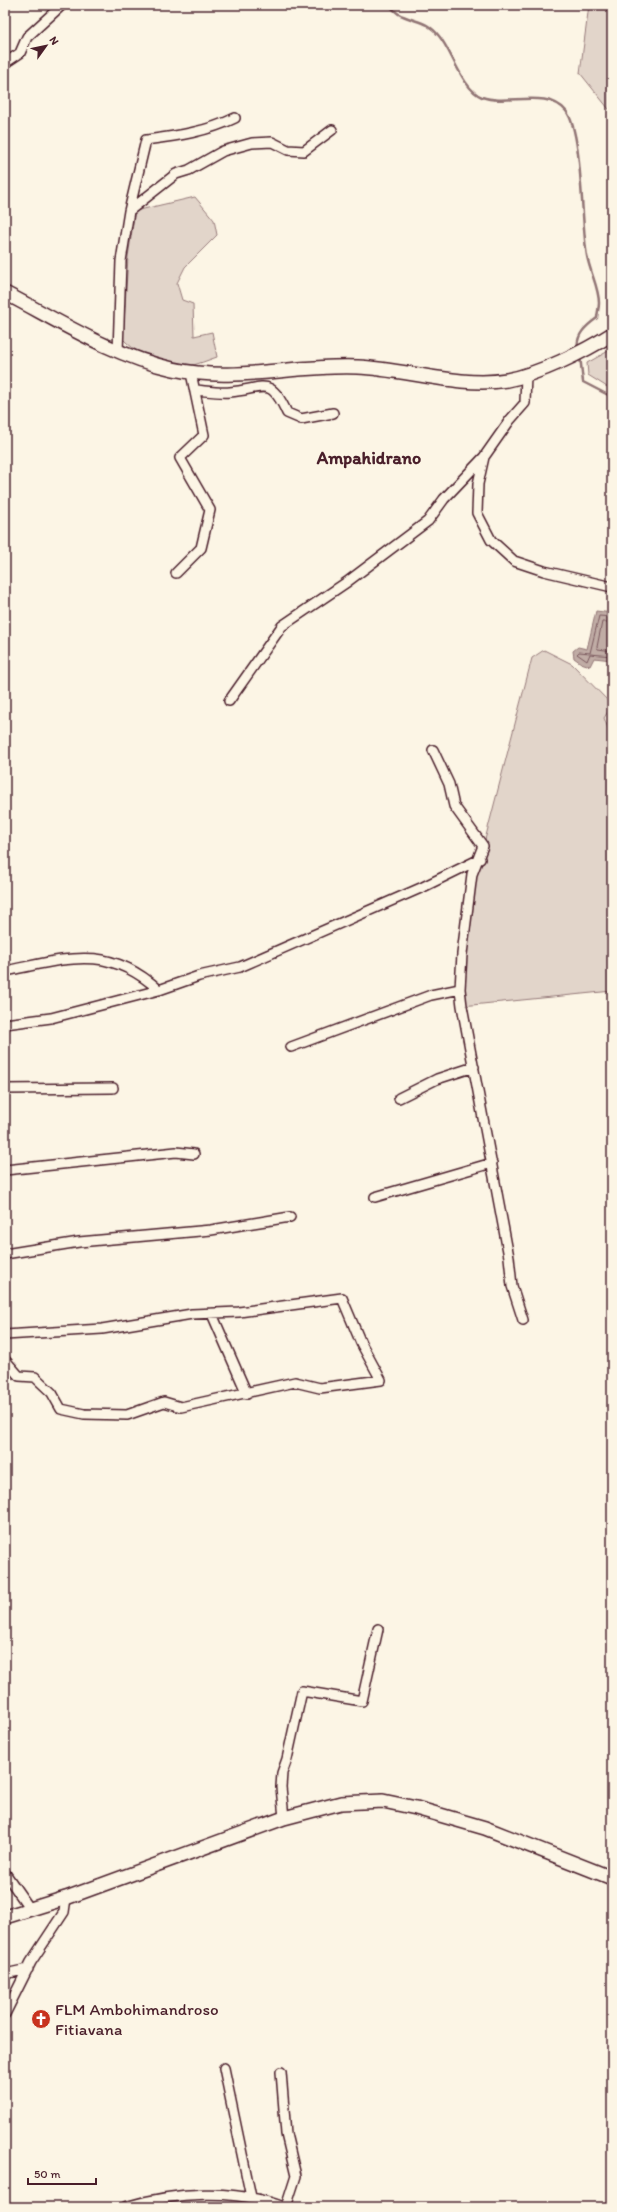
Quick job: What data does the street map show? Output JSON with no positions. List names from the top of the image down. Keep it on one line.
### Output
{"districts":["Ampahidrano"],"places":{"church":["FLM Ambohimandroso Fitiavana"]},"scale_bar":"50 m","north":"top right"}
